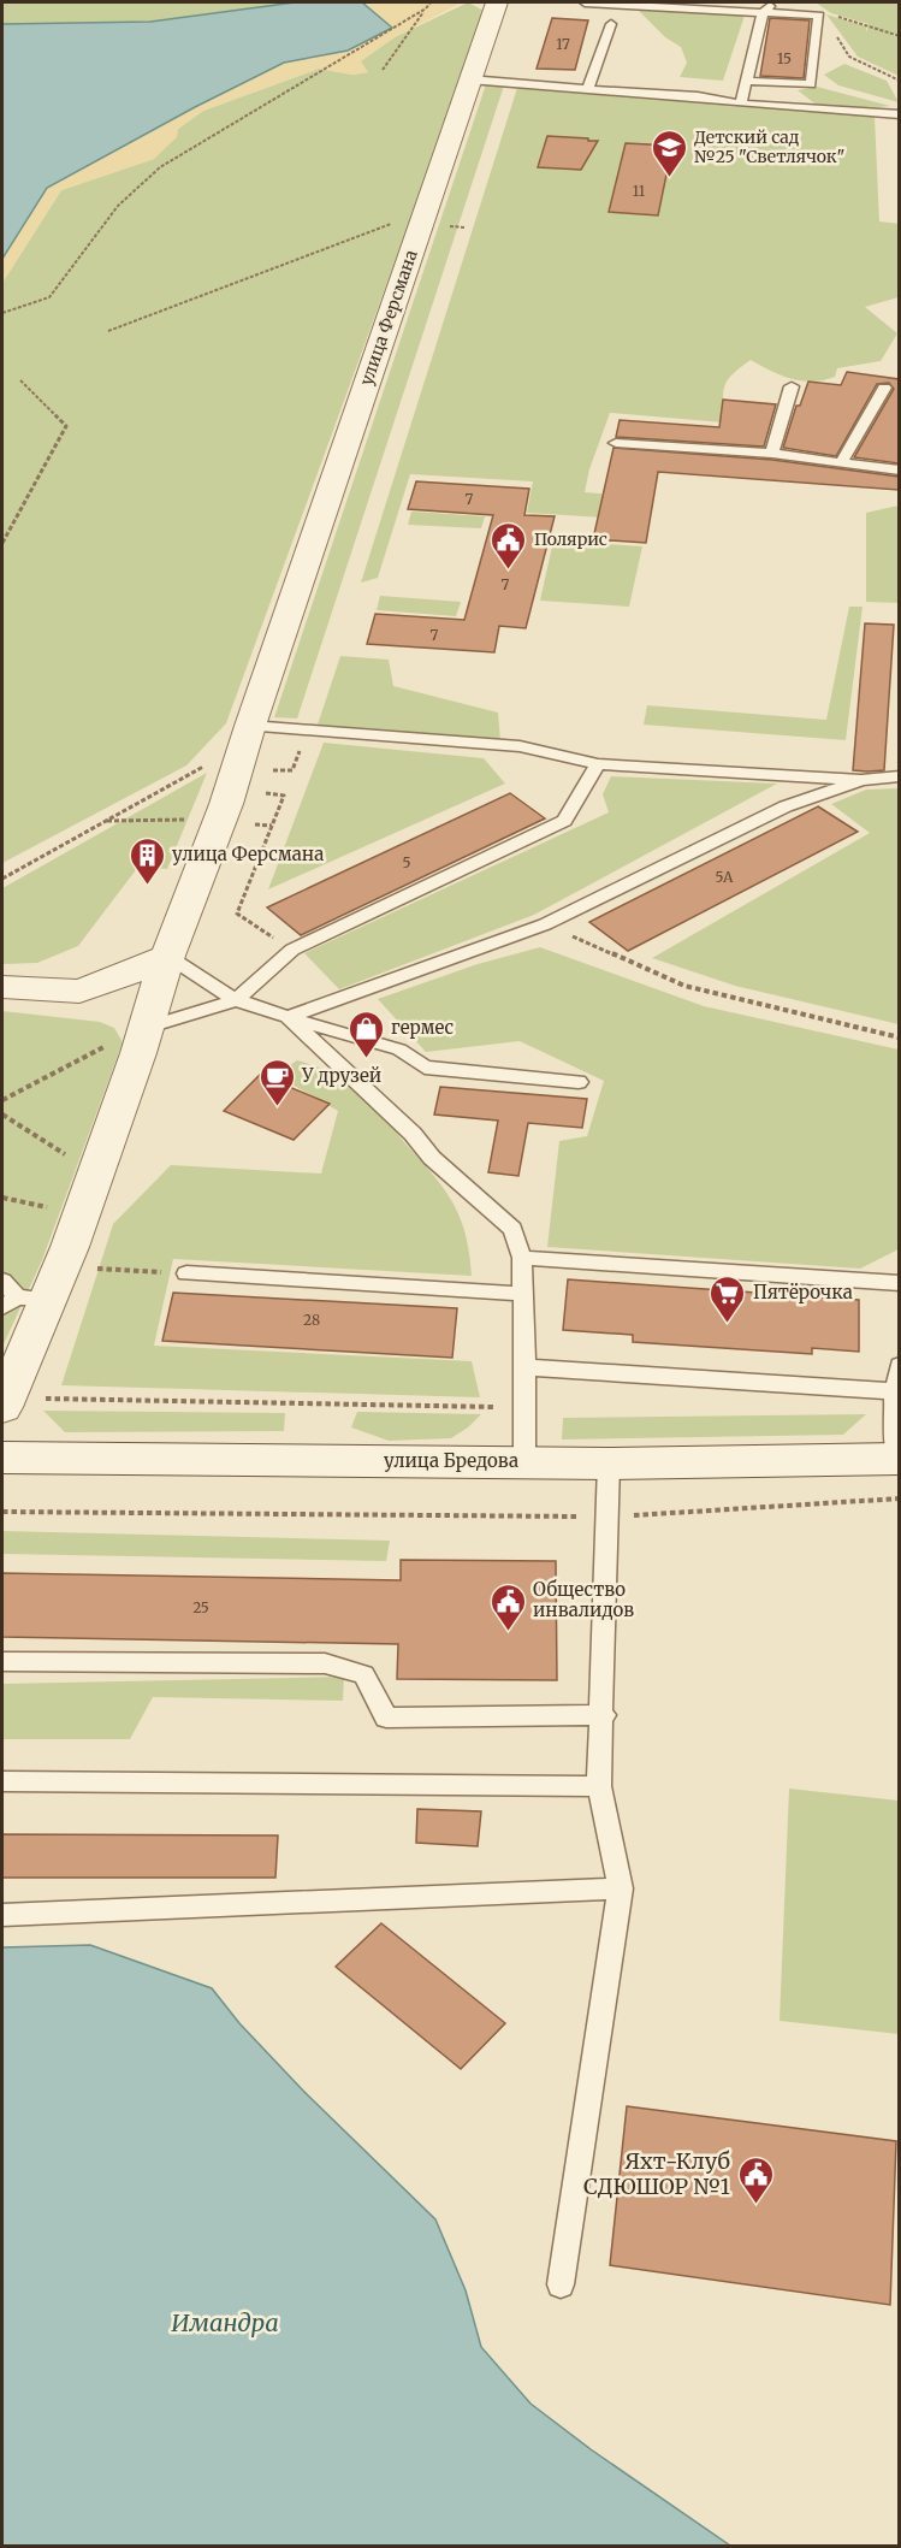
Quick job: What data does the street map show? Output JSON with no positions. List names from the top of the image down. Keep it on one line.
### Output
{"streets":{"street":["улица Ферсмана","улица Бредова"]},"water":["Имандра"],"places":{"school or university":["Детский сад №25 \"Светлячок\""],"public building":["Полярис","Общество инвалидов","Яхт-Клуб СДЮШОР №1"],"building":["улица Ферсмана"],"shop":["гермес"],"cafe":["У друзей"],"supermarket":["Пятёрочка"]},"house_numbers":["17","15","11","7","7","7","5","5А","28","25"]}
